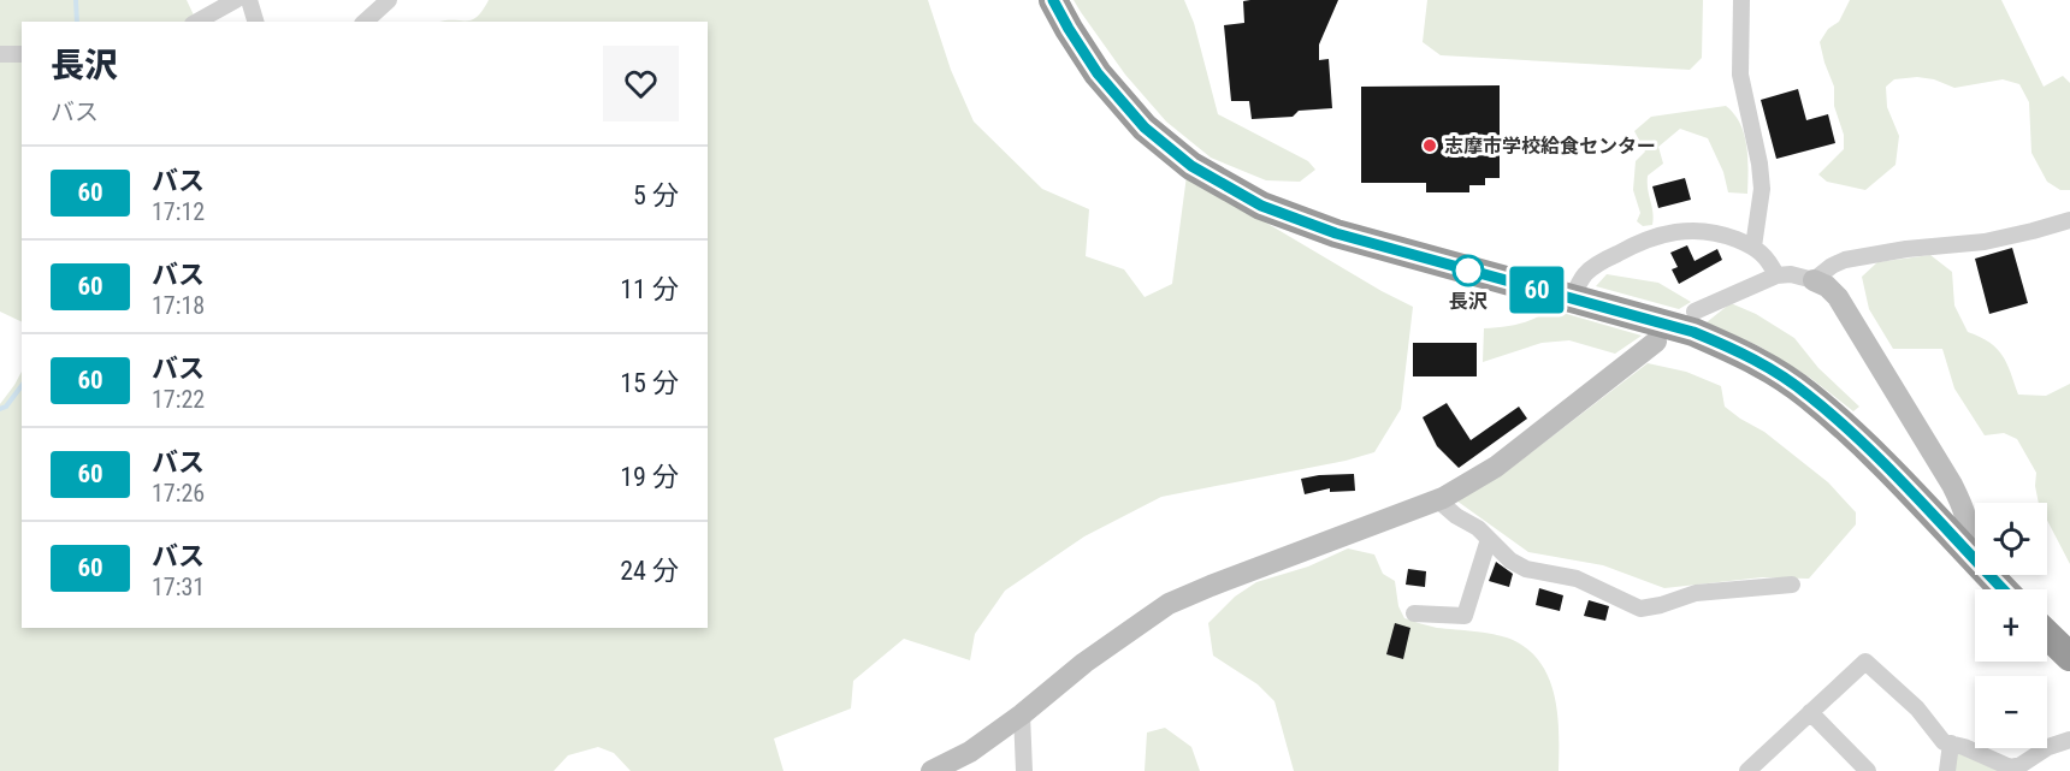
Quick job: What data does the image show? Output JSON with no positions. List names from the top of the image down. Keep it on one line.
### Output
{"places":["志摩市学校給食センター","長沢"],"lines":["bus line 60"],"page":{"on_map":"60","heading":["長沢","バス"],"list":[{"mark":"60","name":"バス","note":"17:12","value":"5 分"},{"mark":"60","name":"バス","note":"17:18","value":"11 分"},{"mark":"60","name":"バス","note":"17:22","value":"15 分"},{"mark":"60","name":"バス","note":"17:26","value":"19 分"},{"mark":"60","name":"バス","note":"17:31","value":"24 分"}],"map_buttons":["+","−"]}}
